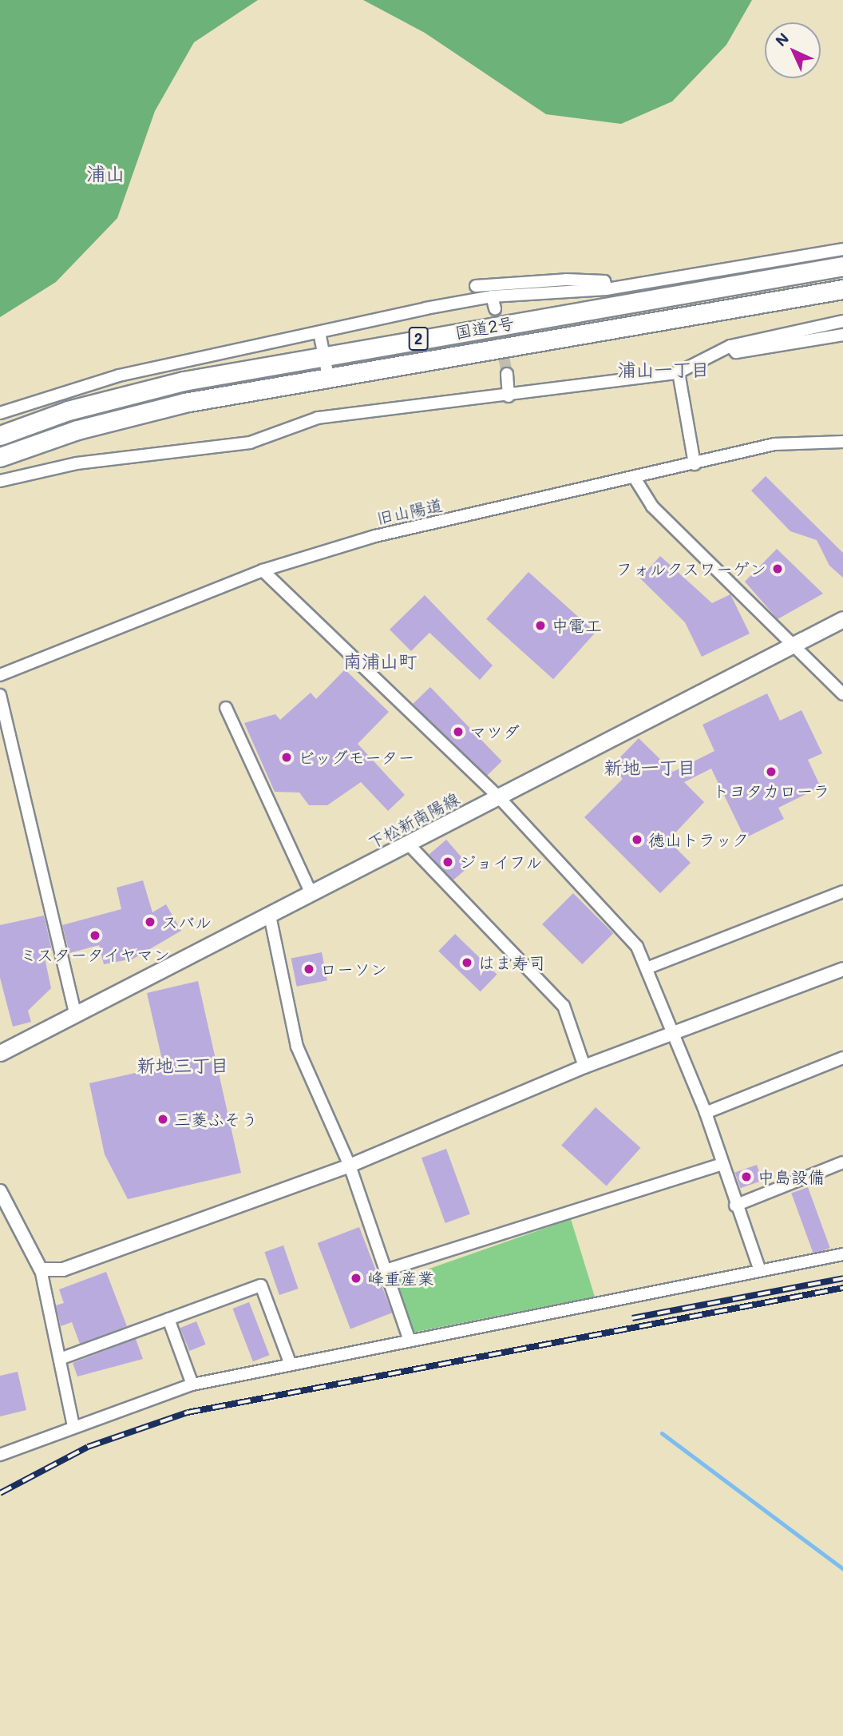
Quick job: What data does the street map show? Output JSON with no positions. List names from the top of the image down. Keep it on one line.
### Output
{"streets":{"highway":["国道2号","2"],"main road":["下松新南陽線"],"street":["旧山陽道"]},"districts":["浦山","浦山一丁目","南浦山町","新地一丁目","新地三丁目"],"places":["フォルクスワーゲン","中電工","マツダ","ビッグモーター","トヨタカローラ","徳山トラック","ジョイフル","スバル","ミスタータイヤマン","はま寿司","ローソン","三菱ふそう","中島設備","峰重産業"],"north":"top left"}
